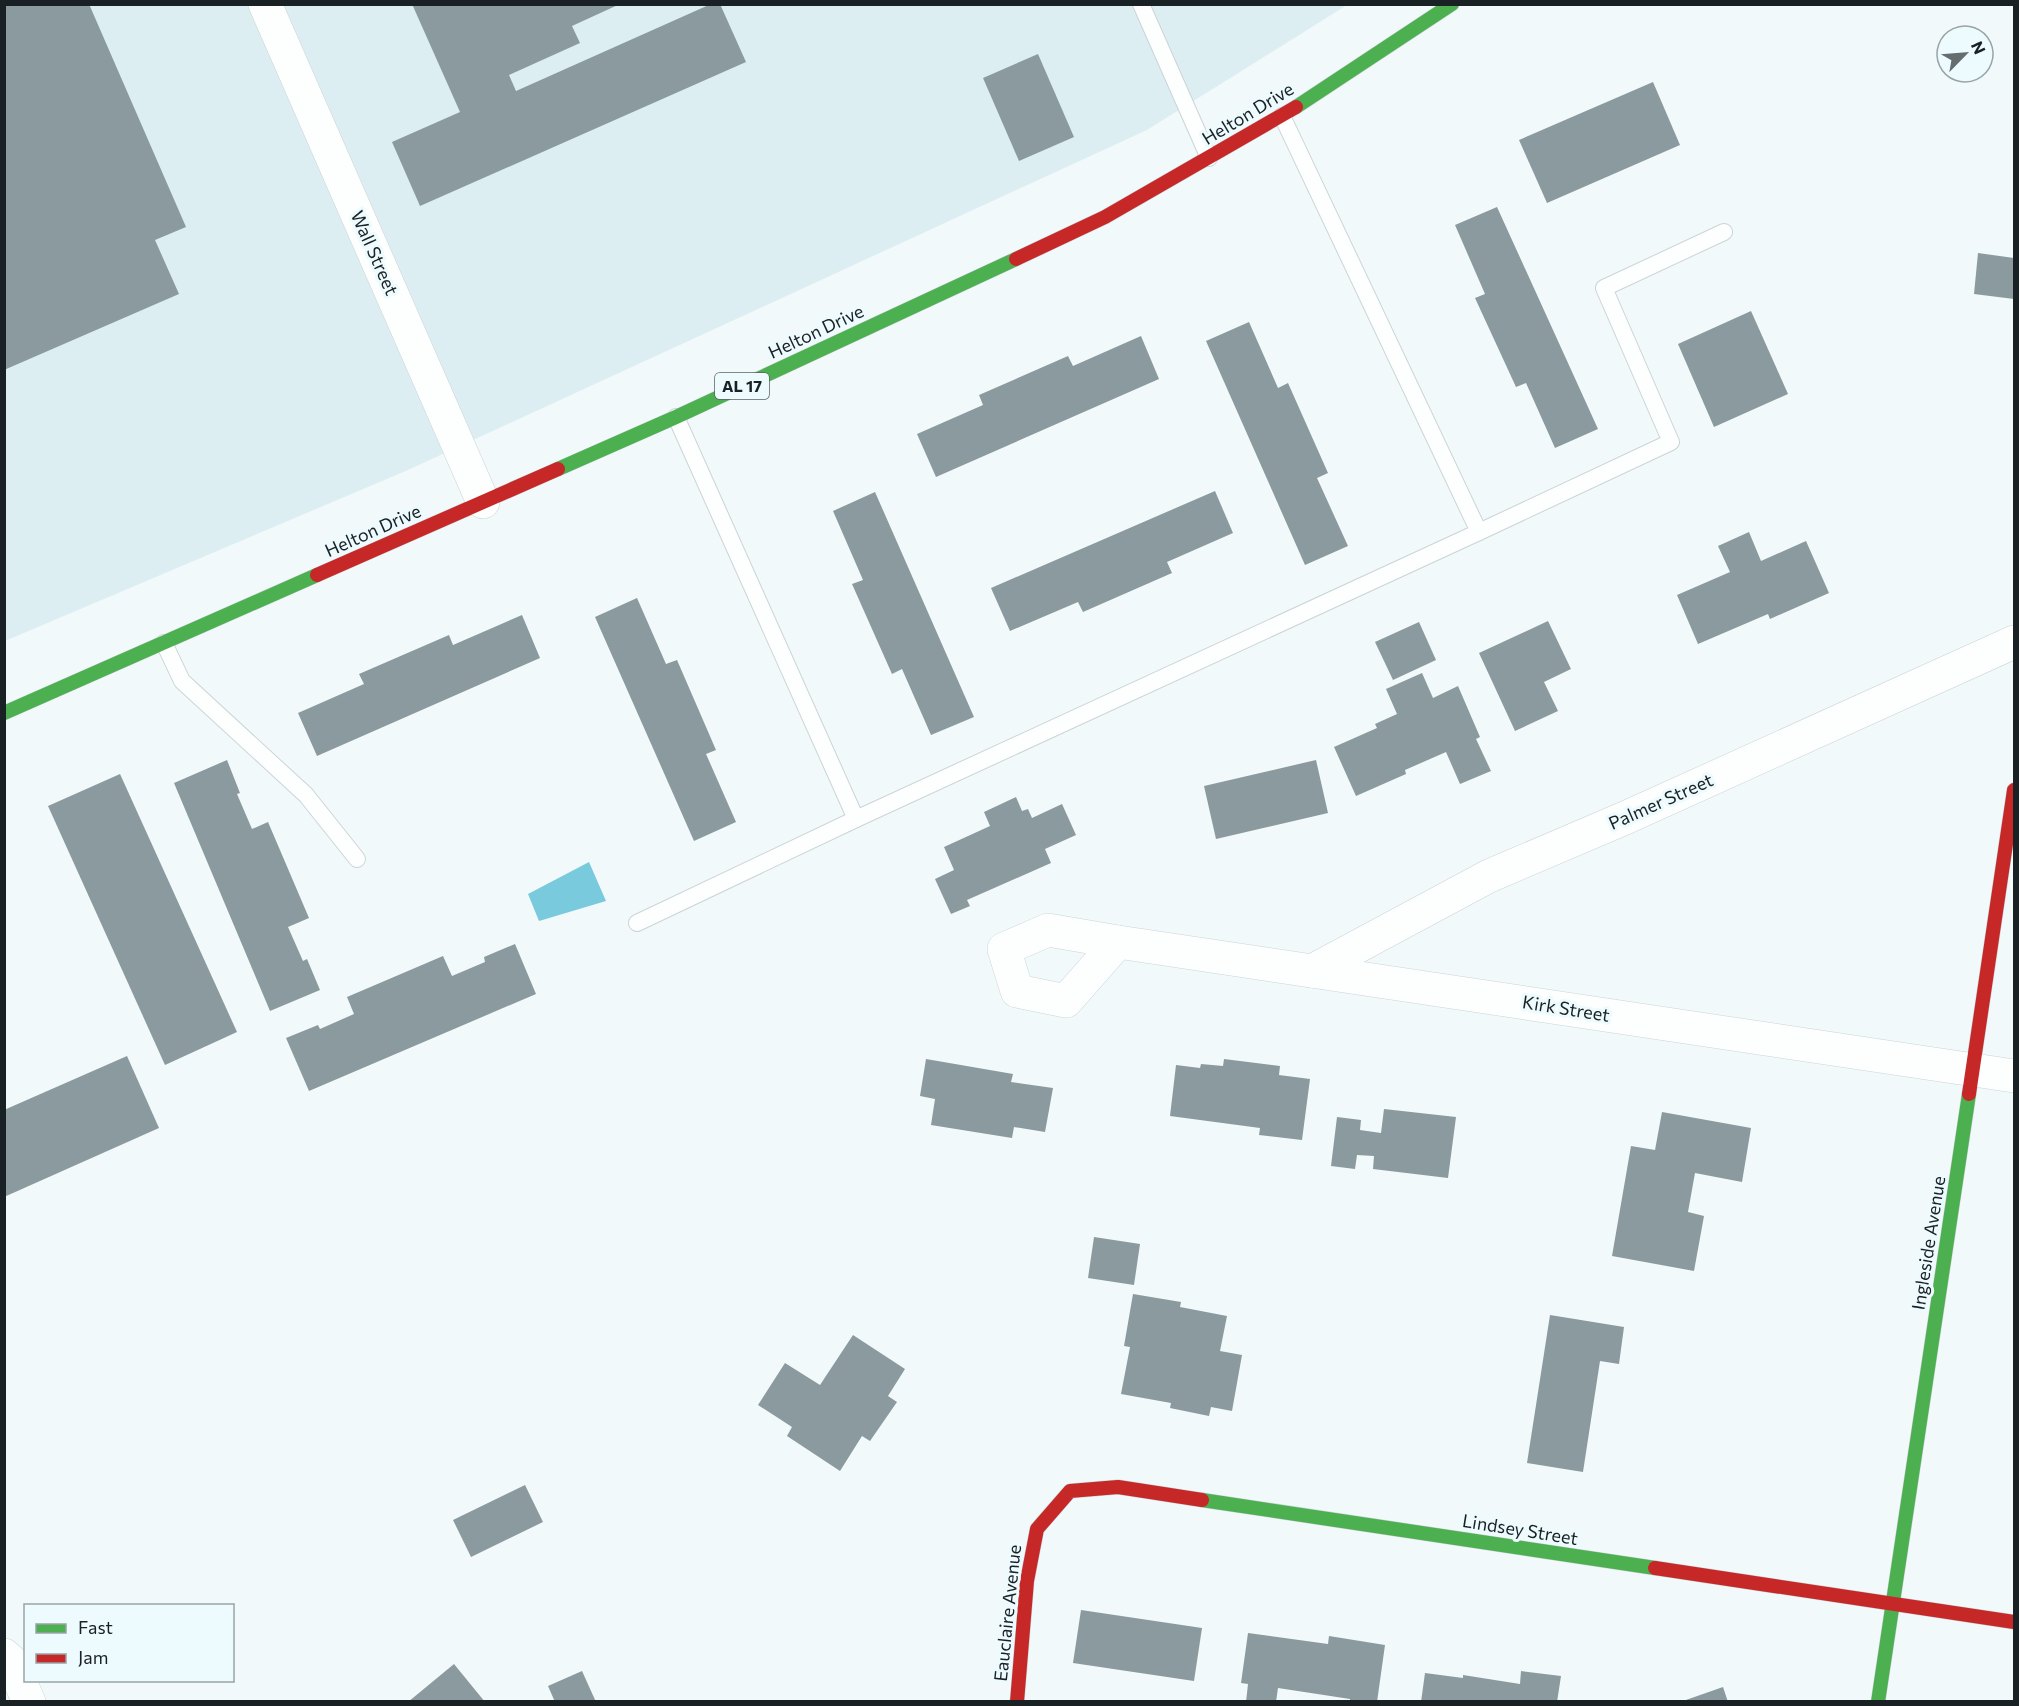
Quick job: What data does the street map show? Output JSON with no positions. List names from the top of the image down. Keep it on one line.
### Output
{"streets":{"street":["Helton Drive","Wall Street","AL 17","Palmer Street","Kirk Street","Ingleside Avenue","Lindsey Street","Eauclaire Avenue"]},"crossings":[["Helton Drive","Wall Street"],["Palmer Street","Kirk Street"],["Kirk Street","Ingleside Avenue"],["Ingleside Avenue","Lindsey Street"],["Lindsey Street","Eauclaire Avenue"]],"legend":["Fast","Jam"],"north":"top right"}
